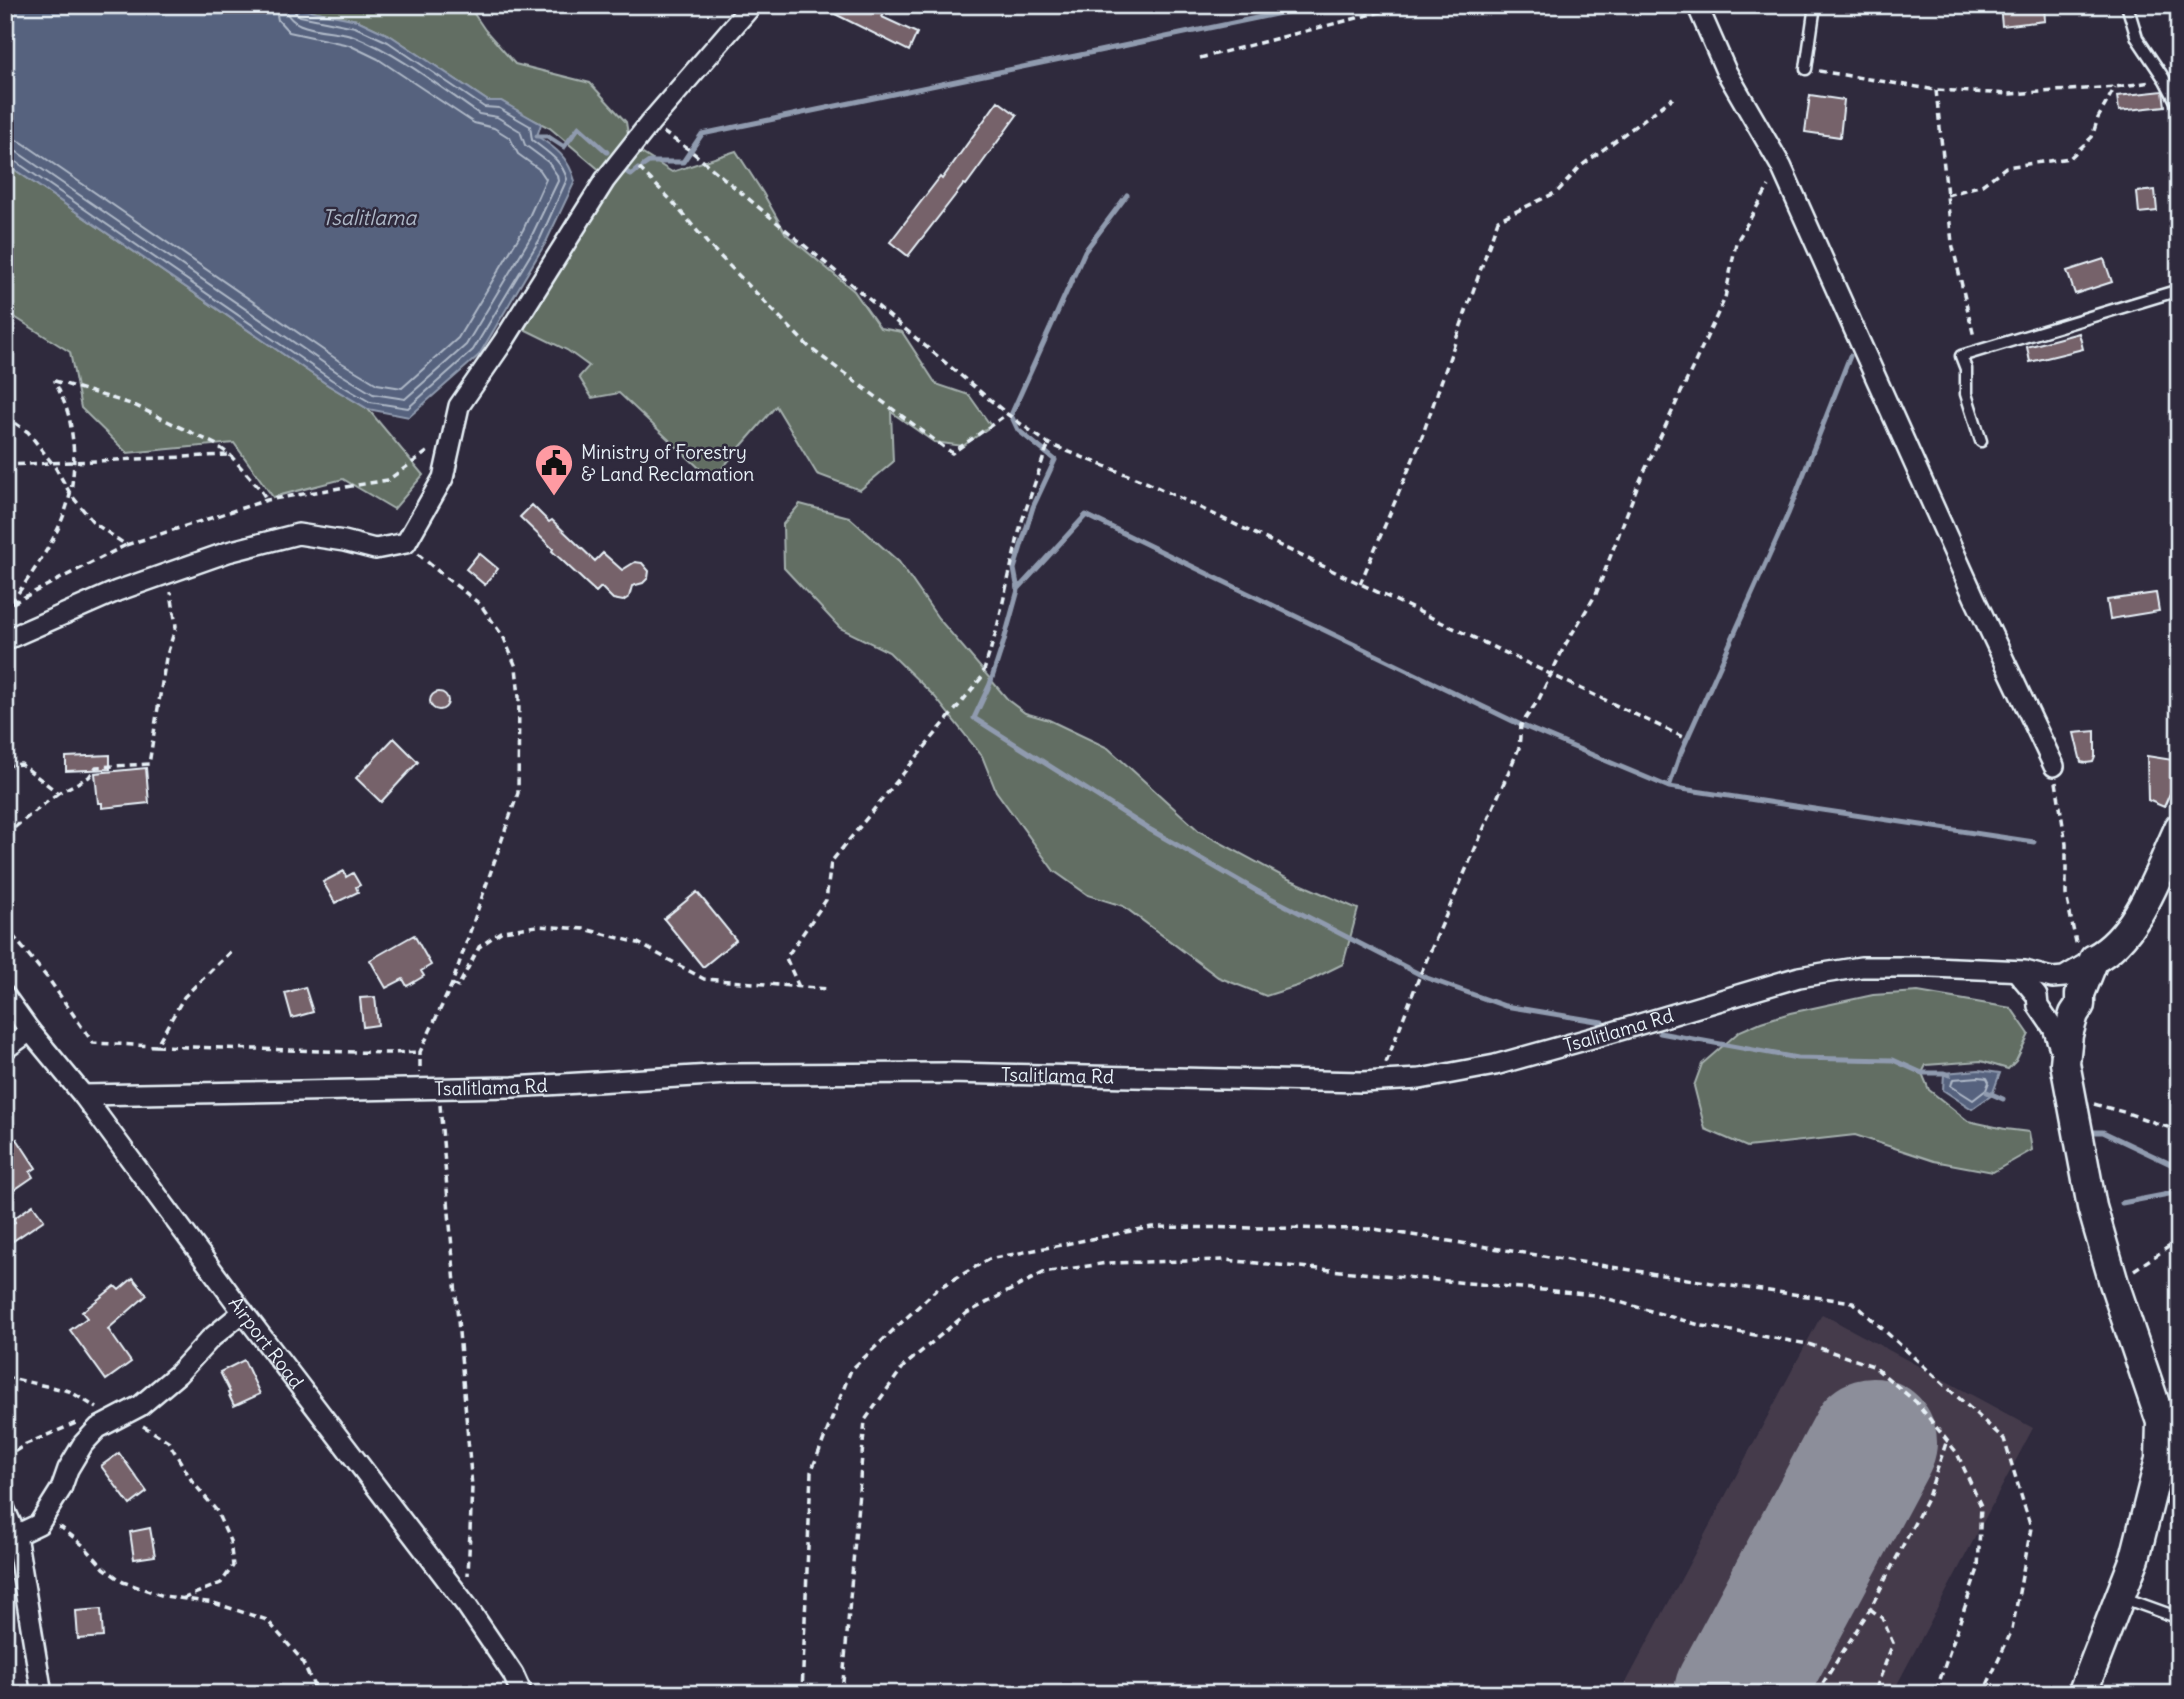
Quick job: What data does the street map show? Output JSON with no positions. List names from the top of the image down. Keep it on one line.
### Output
{"streets":{"street":["Tsalitlama Rd","Airport Road"]},"crossings":[["Tsalitlama Rd","Airport Road"]],"water":["Tsalitlama"],"places":{"public building":["Ministry of Forestry & Land Reclamation"]}}
